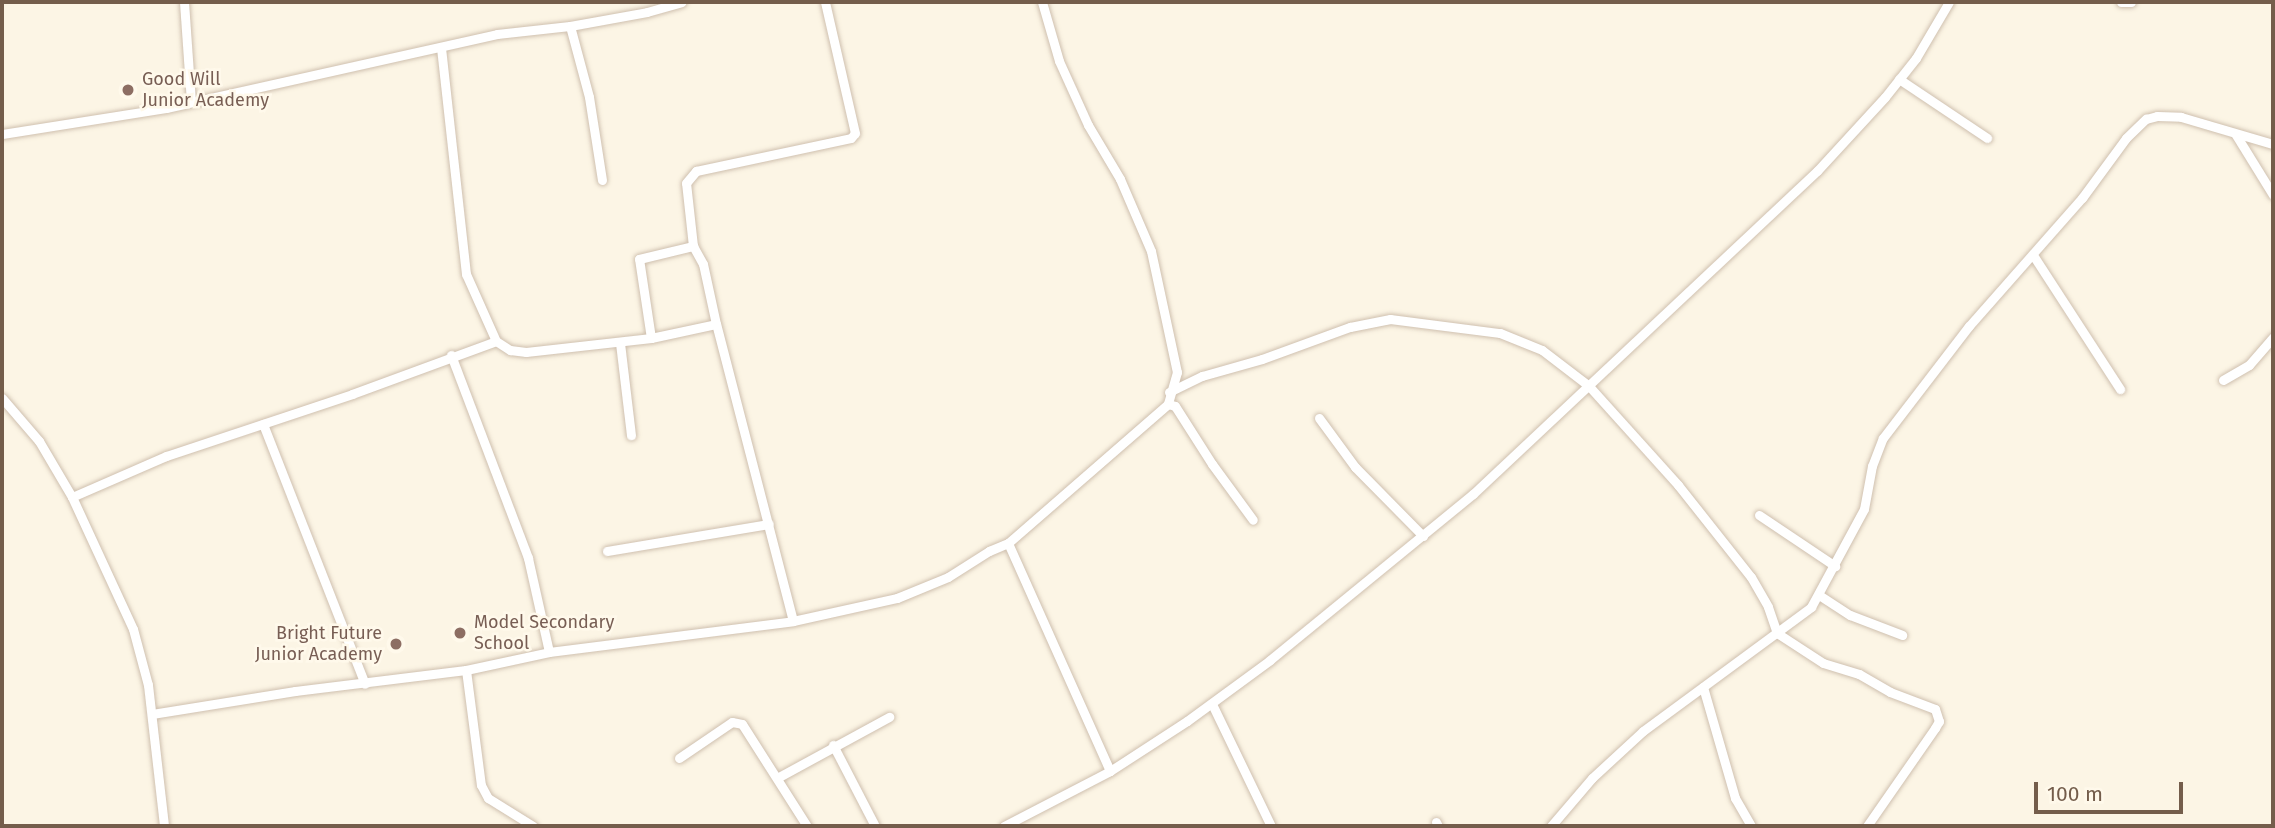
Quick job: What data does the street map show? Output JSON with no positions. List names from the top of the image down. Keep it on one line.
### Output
{"places":["Good Will Junior Academy","Model Secondary School","Bright Future Junior Academy"],"scale_bar":"100 m"}
